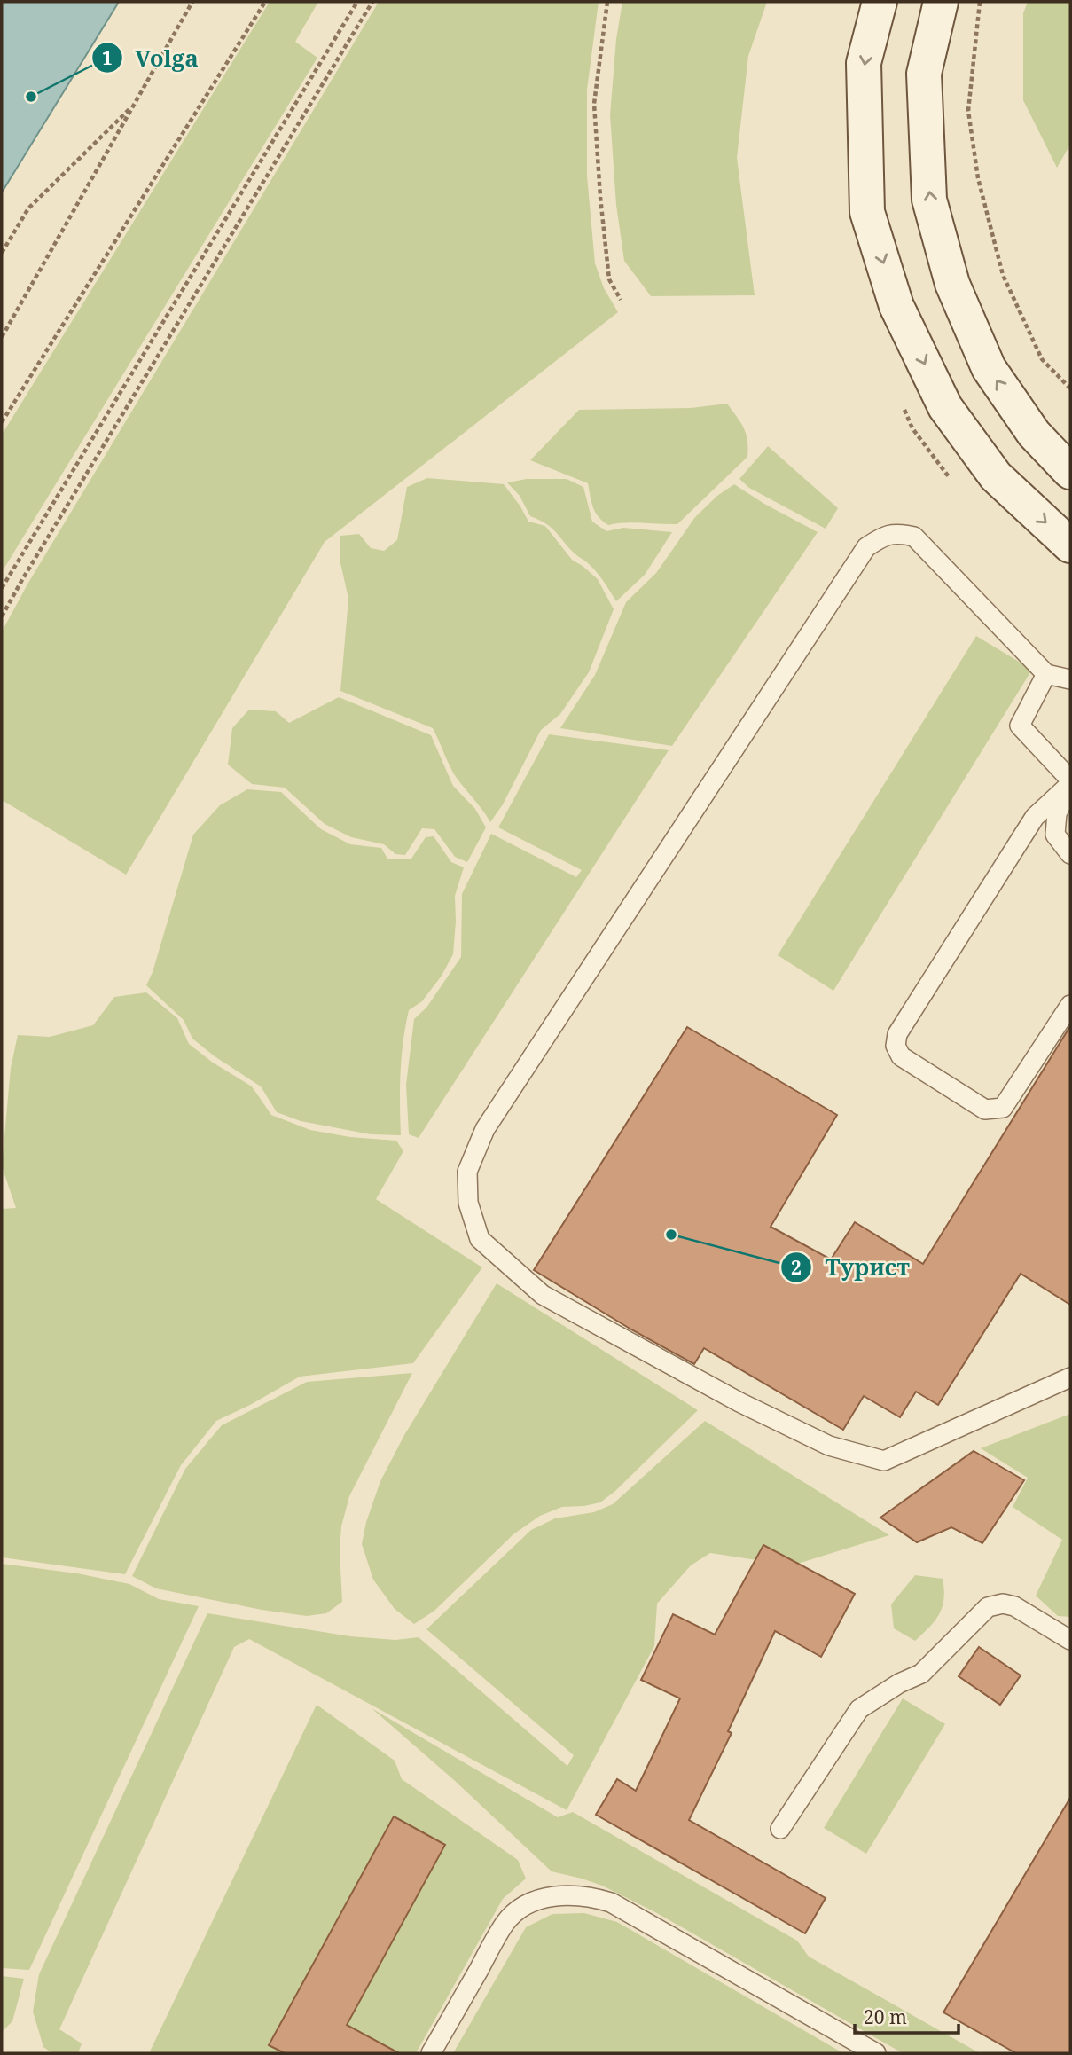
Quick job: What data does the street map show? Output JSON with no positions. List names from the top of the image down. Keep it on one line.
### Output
{"places":["Volga","Турист"],"scale_bar":"20 m"}
